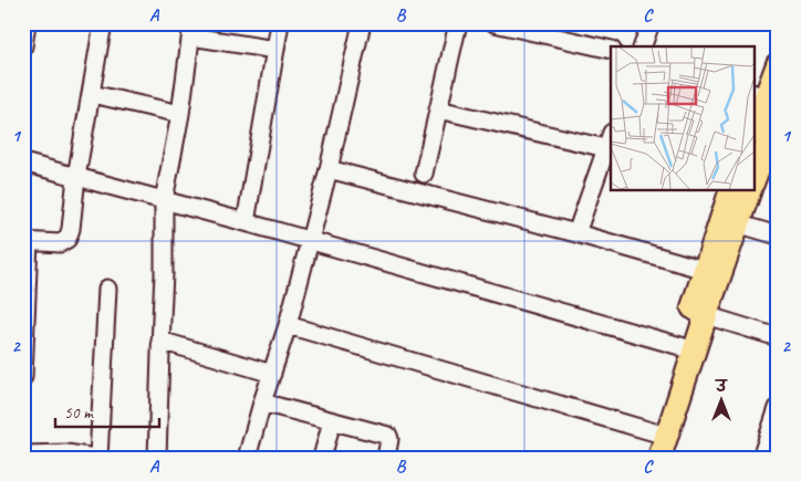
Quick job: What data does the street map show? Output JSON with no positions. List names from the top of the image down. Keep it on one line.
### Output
{"scale_bar":"50 m","north":"top","grid":{"columns":["A","B","C"],"rows":["1","2"]}}
